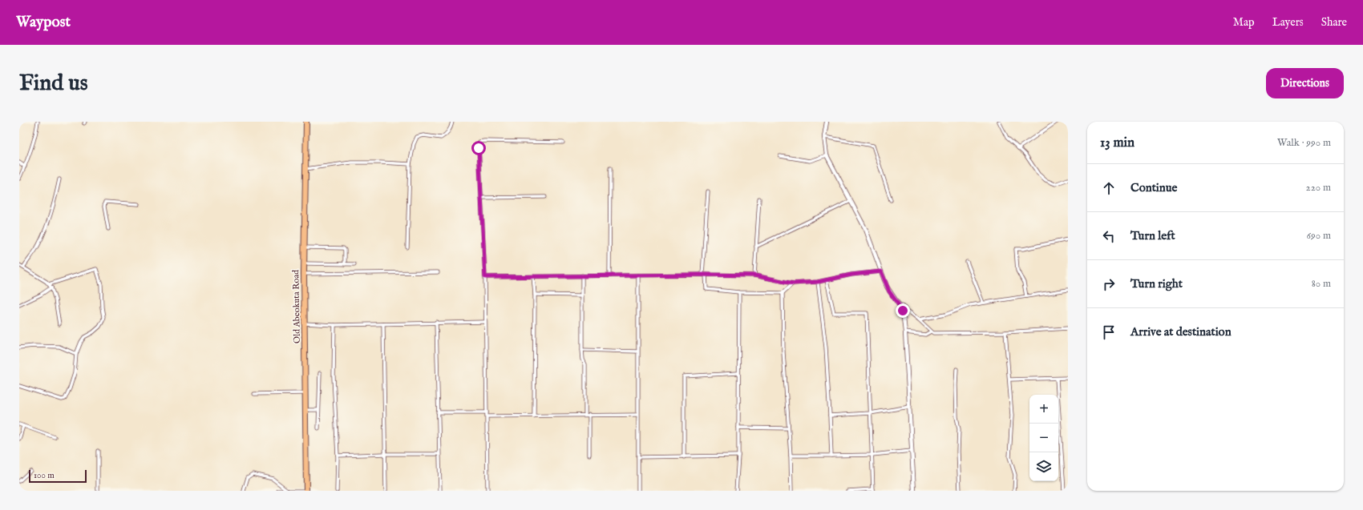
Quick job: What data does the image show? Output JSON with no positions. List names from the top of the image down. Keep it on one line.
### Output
{"streets":{"highway":["Old Abeokuta Road"]},"scale_bar":"100 m","page":{"header":"Waypost","nav":["Map","Layers","Share"],"buttons":"Directions","title":"Find us","heading":["13 min","Walk · 990 m"],"list":[["Continue","220 m"],["Turn left","690 m"],["Turn right","80 m"],"Arrive at destination"],"map_buttons":["+","−"],"scale":"100 m"}}
